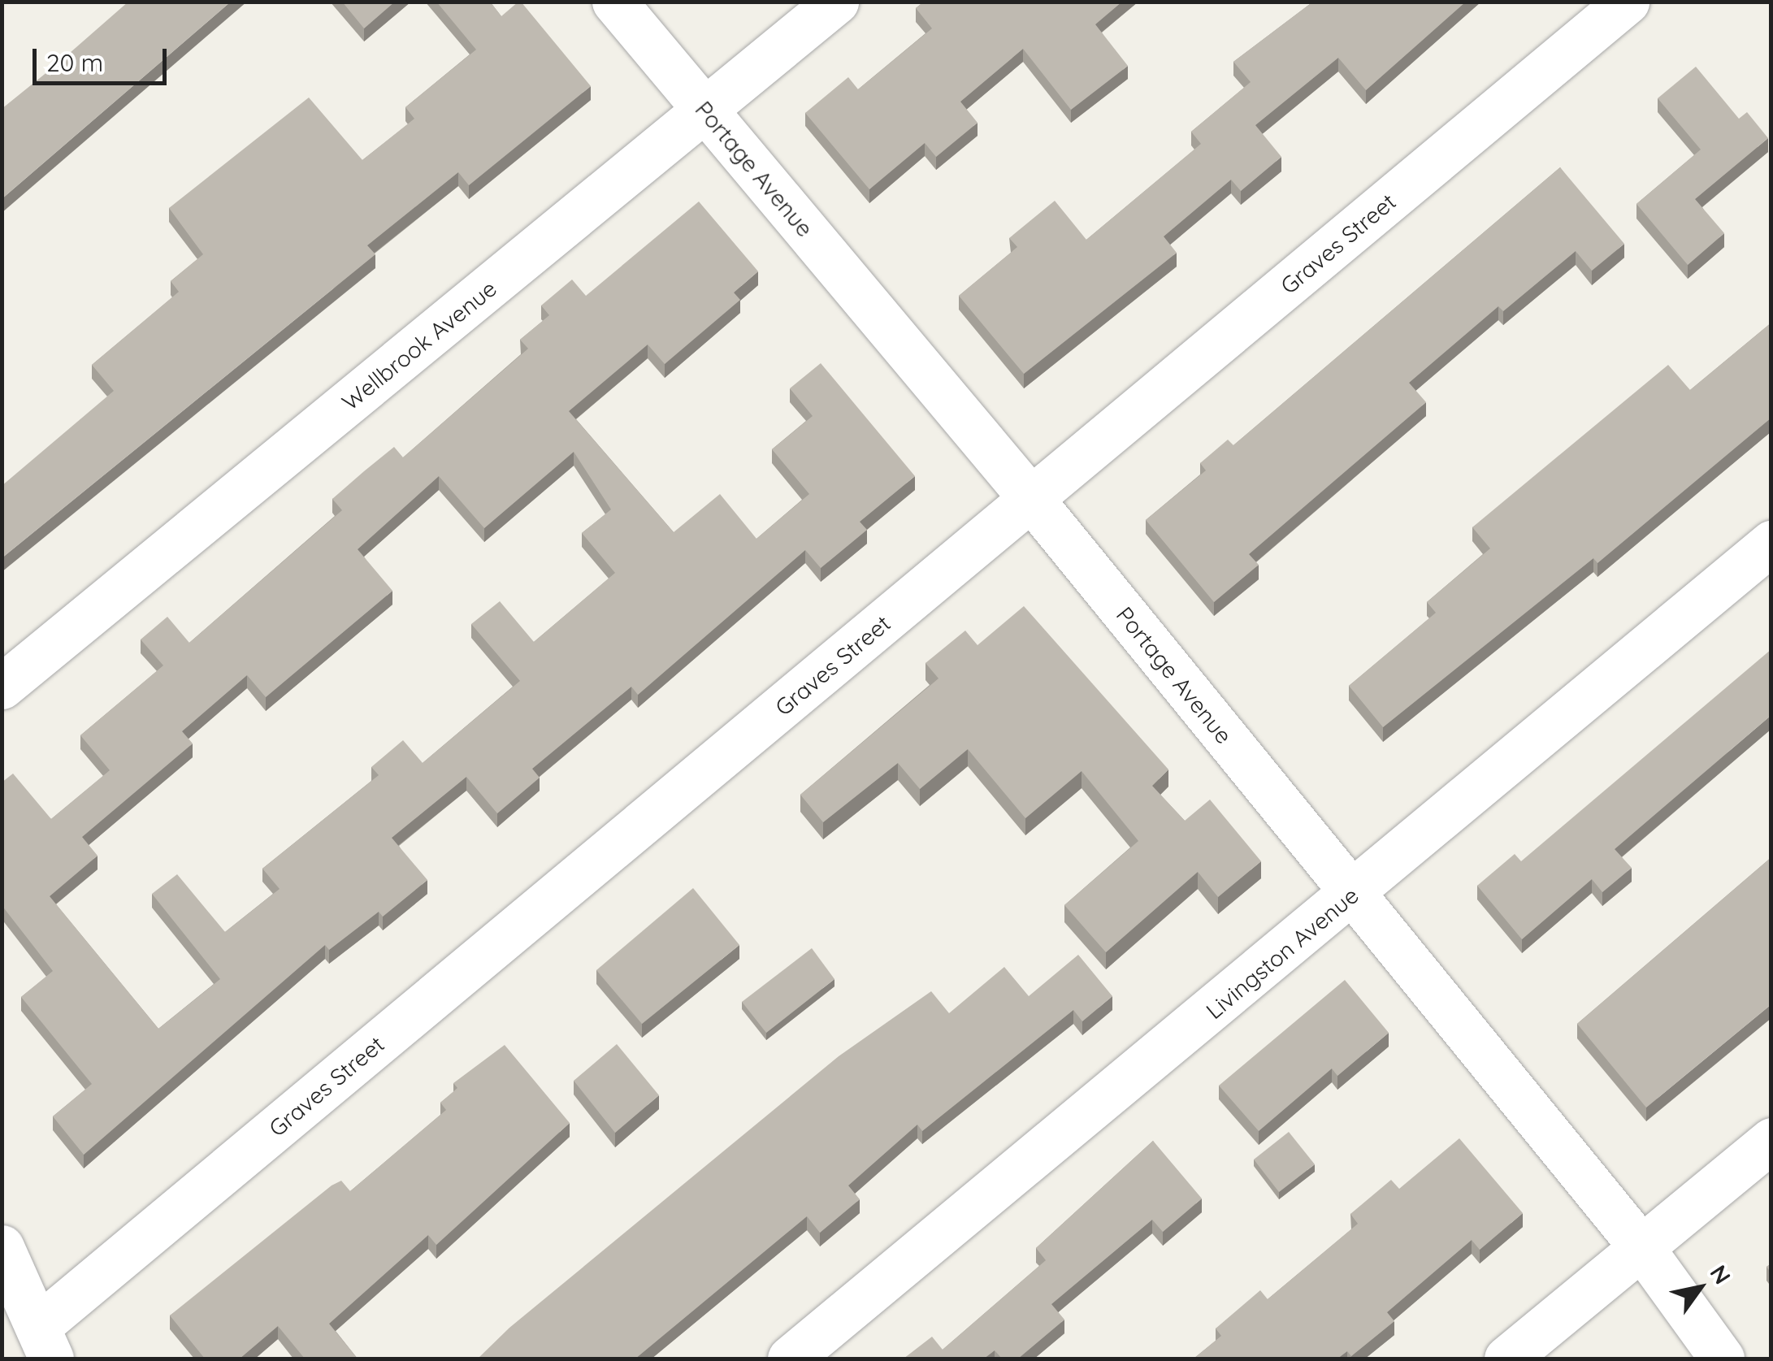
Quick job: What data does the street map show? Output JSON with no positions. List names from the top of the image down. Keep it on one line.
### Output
{"streets":{"street":["Portage Avenue","Graves Street","Wellbrook Avenue","Livingston Avenue"]},"crossings":[["Portage Avenue","Graves Street"],["Portage Avenue","Wellbrook Avenue"],["Portage Avenue","Livingston Avenue"]],"scale_bar":"20 m","north":"top right"}
